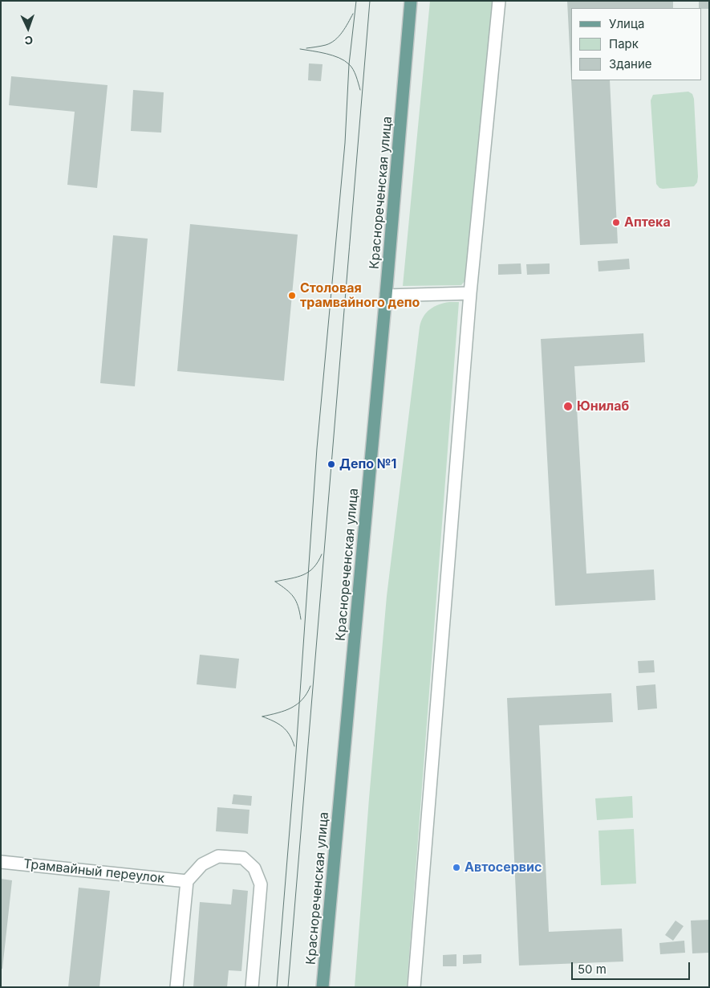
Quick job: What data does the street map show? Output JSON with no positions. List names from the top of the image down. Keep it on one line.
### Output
{"streets":{"main road":["Краснореченская улица"],"street":["Трамвайный переулок"]},"places":["Аптека","Столовая трамвайного депо","Юнилаб","Депо №1","Автосервис"],"legend":["Улица","Парк","Здание"],"scale_bar":"50 m","north":"bottom"}
